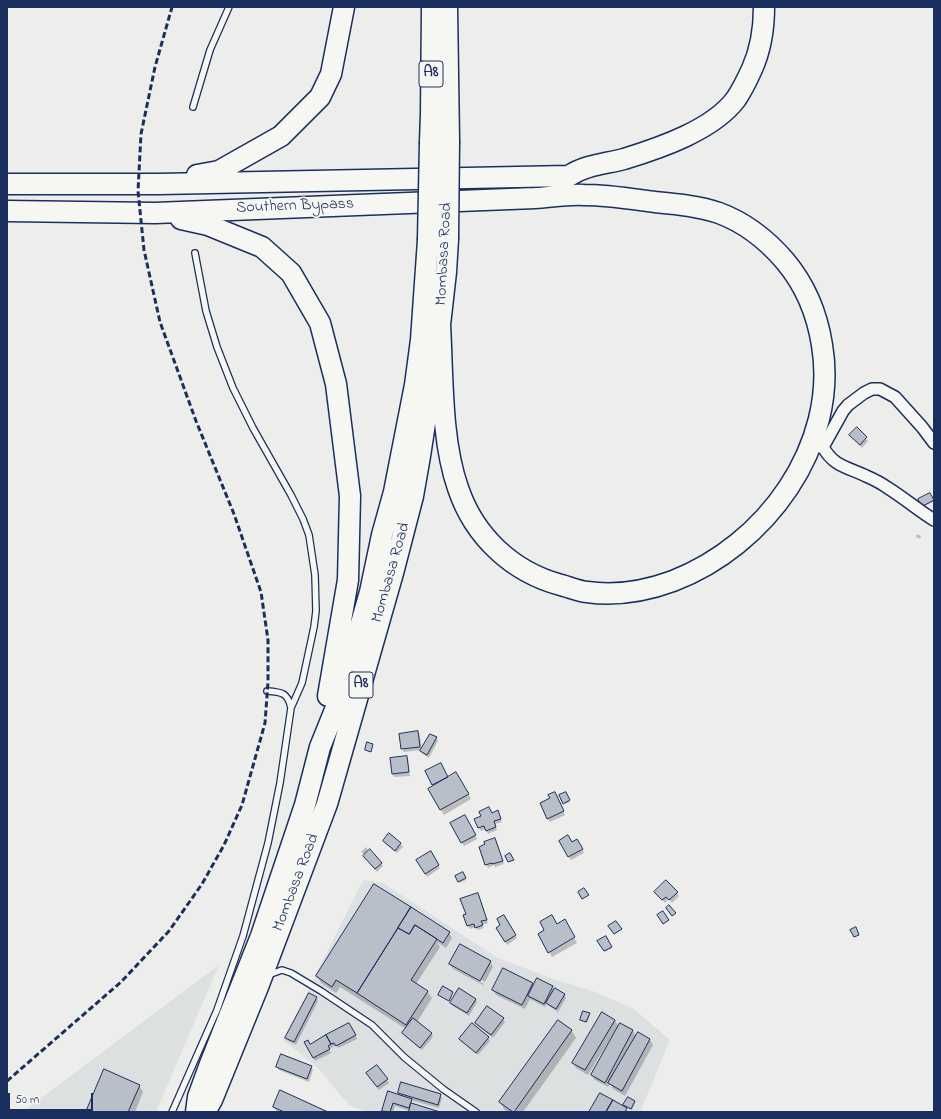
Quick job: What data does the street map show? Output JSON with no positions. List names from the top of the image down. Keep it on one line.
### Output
{"streets":{"highway":["A8","Southern Bypass","Mombasa Road"]},"crossings":[["Southern Bypass","Mombasa Road"]],"scale_bar":"50 m"}
